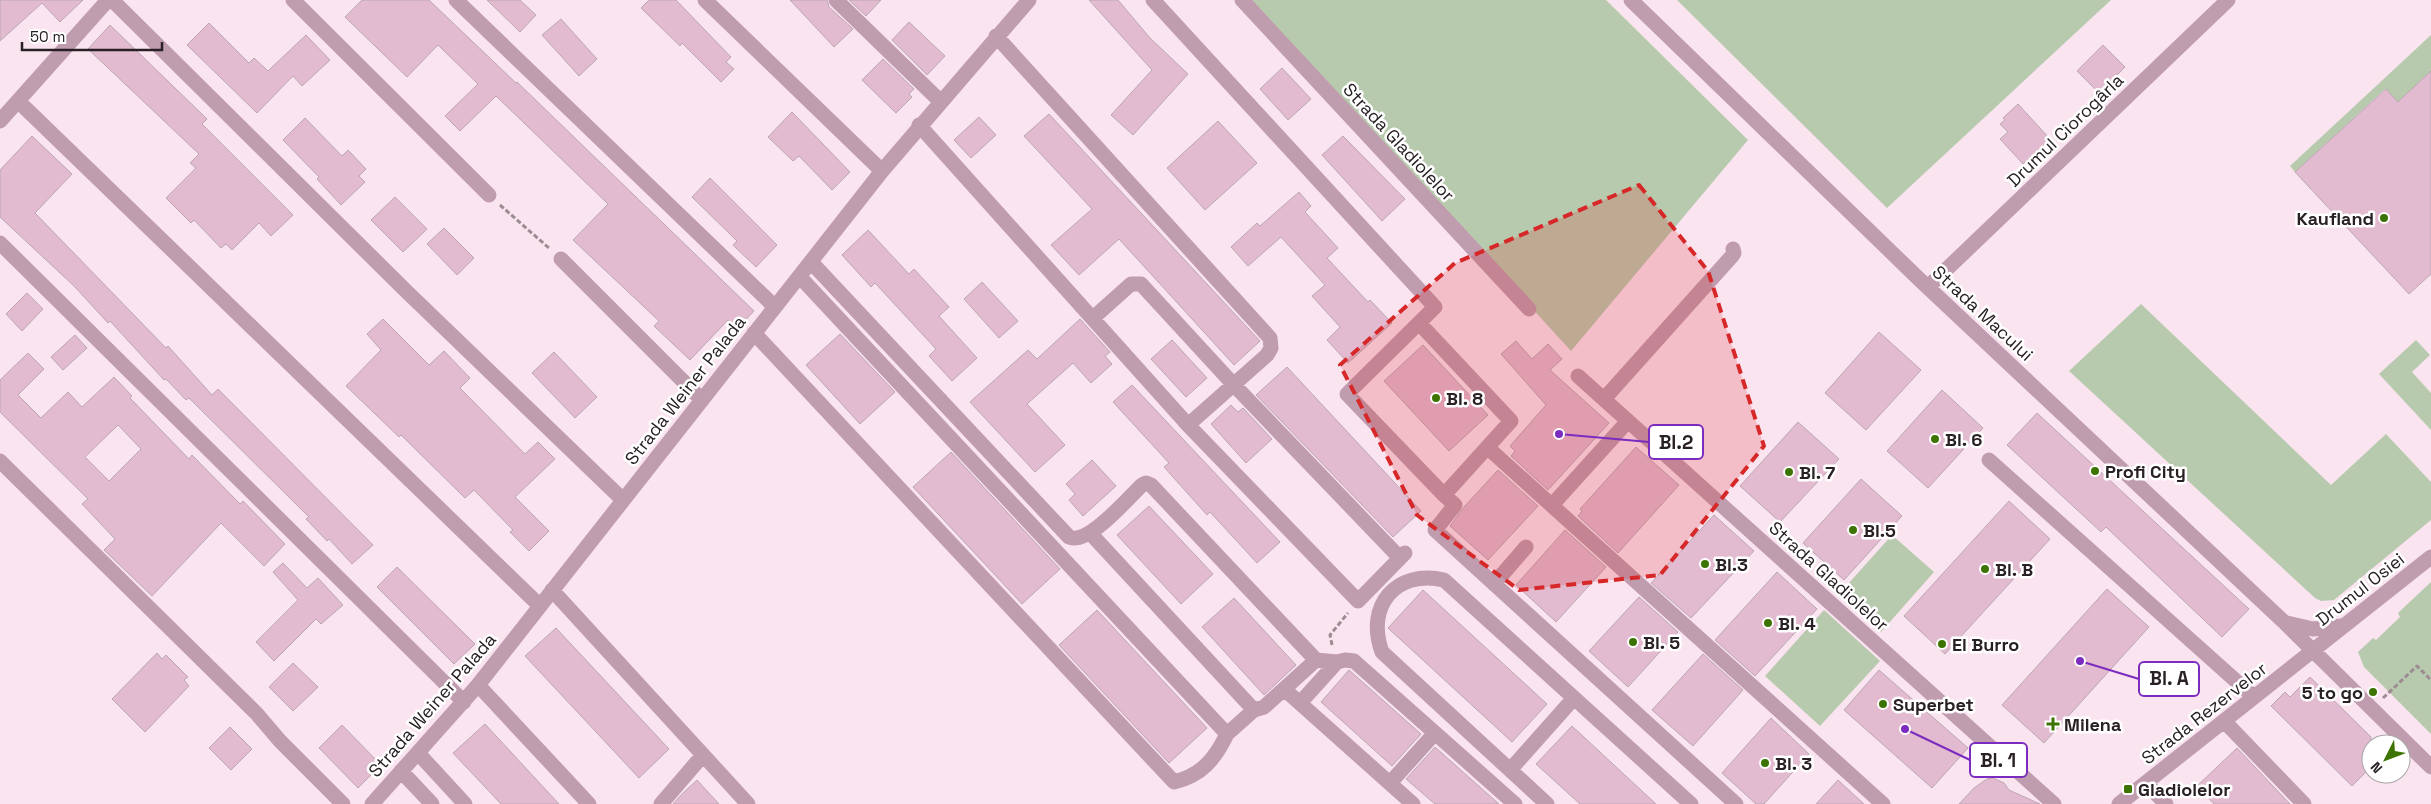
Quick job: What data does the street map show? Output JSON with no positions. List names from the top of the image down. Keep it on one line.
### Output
{"streets":{"street":["Drumul Ciorogârla","Strada Gladiolelor","Strada Macului","Strada Weiner Palada","Drumul Osiei","Strada Rezervelor"]},"crossings":[["Drumul Ciorogârla","Strada Macului"],["Strada Macului","Drumul Osiei"],["Strada Macului","Strada Rezervelor"],["Drumul Osiei","Strada Rezervelor"]],"places":{"other":["Kaufland","Bl. 8","Bl.2","Bl. 6","Profi City","Bl. 7","Bl.5","Bl.3","Bl. B","Bl. 4","Bl. 5","El Burro","Bl. A","5 to go","Superbet","Bl. 1","Bl. 3"],"health":["Milena"],"transit":["Gladiolelor"]},"scale_bar":"50 m","north":"bottom left"}
